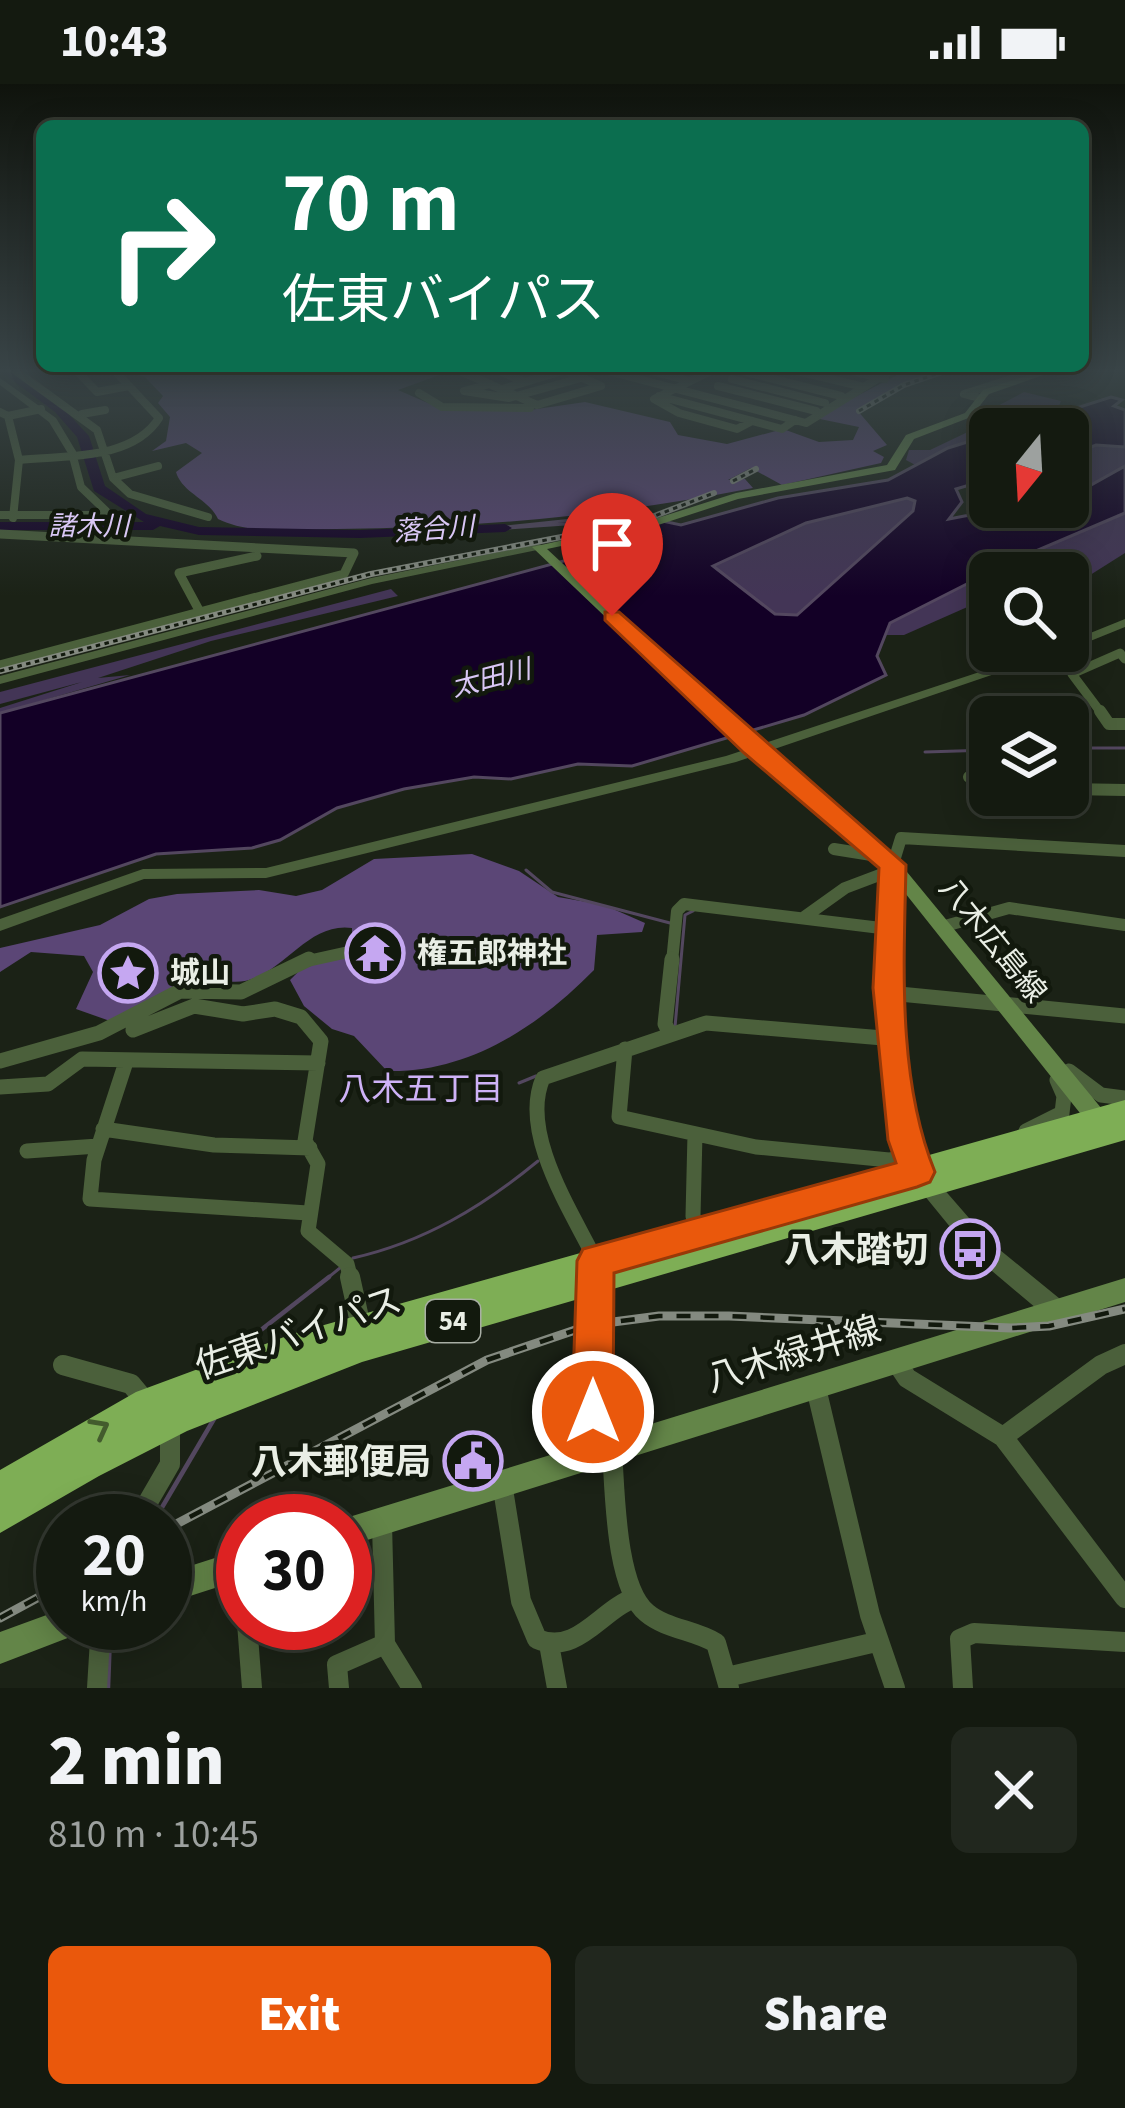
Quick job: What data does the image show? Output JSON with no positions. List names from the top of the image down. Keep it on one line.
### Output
{"streets":{"highway":["54","佐東バイパス"],"main road":["八木広島線","八木緑井線"]},"crossings":[["八木広島線","佐東バイパス"]],"districts":["八木五丁目"],"water":["諸木川","落合川","太田川"],"places":{"temple":["権五郎神社"],"place":["城山"],"bus stop":["八木踏切"],"public building":["八木郵便局"]},"north":"bottom","page":{"status":"10:43","turn":["70 m","佐東バイパス"],"speed":"20 km/h","limit":"30","heading":["2 min","810 m · 10:45"],"buttons":["Exit","Share"]}}
